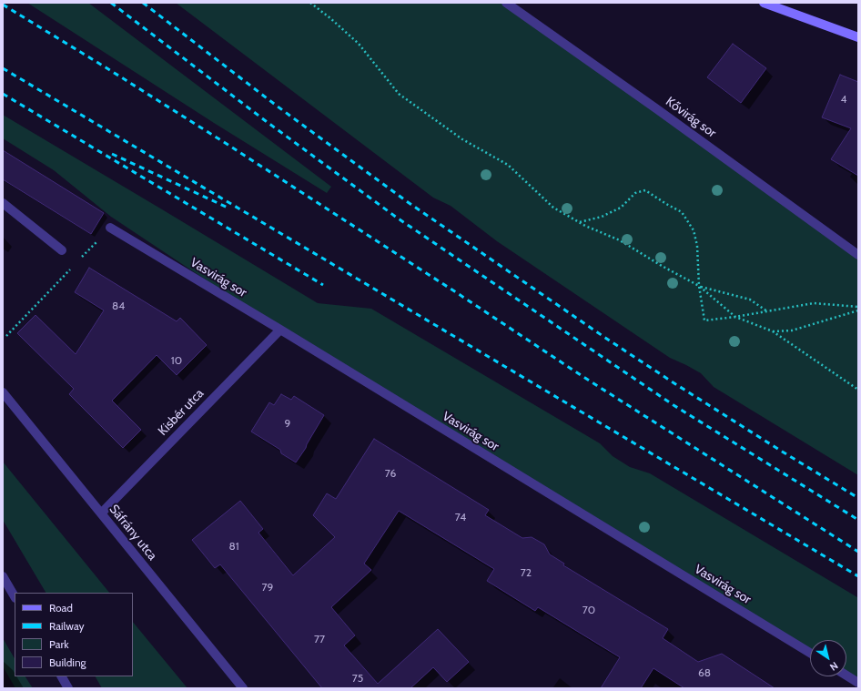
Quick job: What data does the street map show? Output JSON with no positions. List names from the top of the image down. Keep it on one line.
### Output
{"streets":{"street":["Kővirág sor","Vasvirág sor","Kisbér utca","Sáfrány utca"]},"crossings":[["Vasvirág sor","Kisbér utca"],["Kisbér utca","Sáfrány utca"]],"house_numbers":["4","84","10","9","76","74","81","72","79","70","77","68","75"],"legend":["Road","Railway","Park","Building"],"north":"bottom right"}
